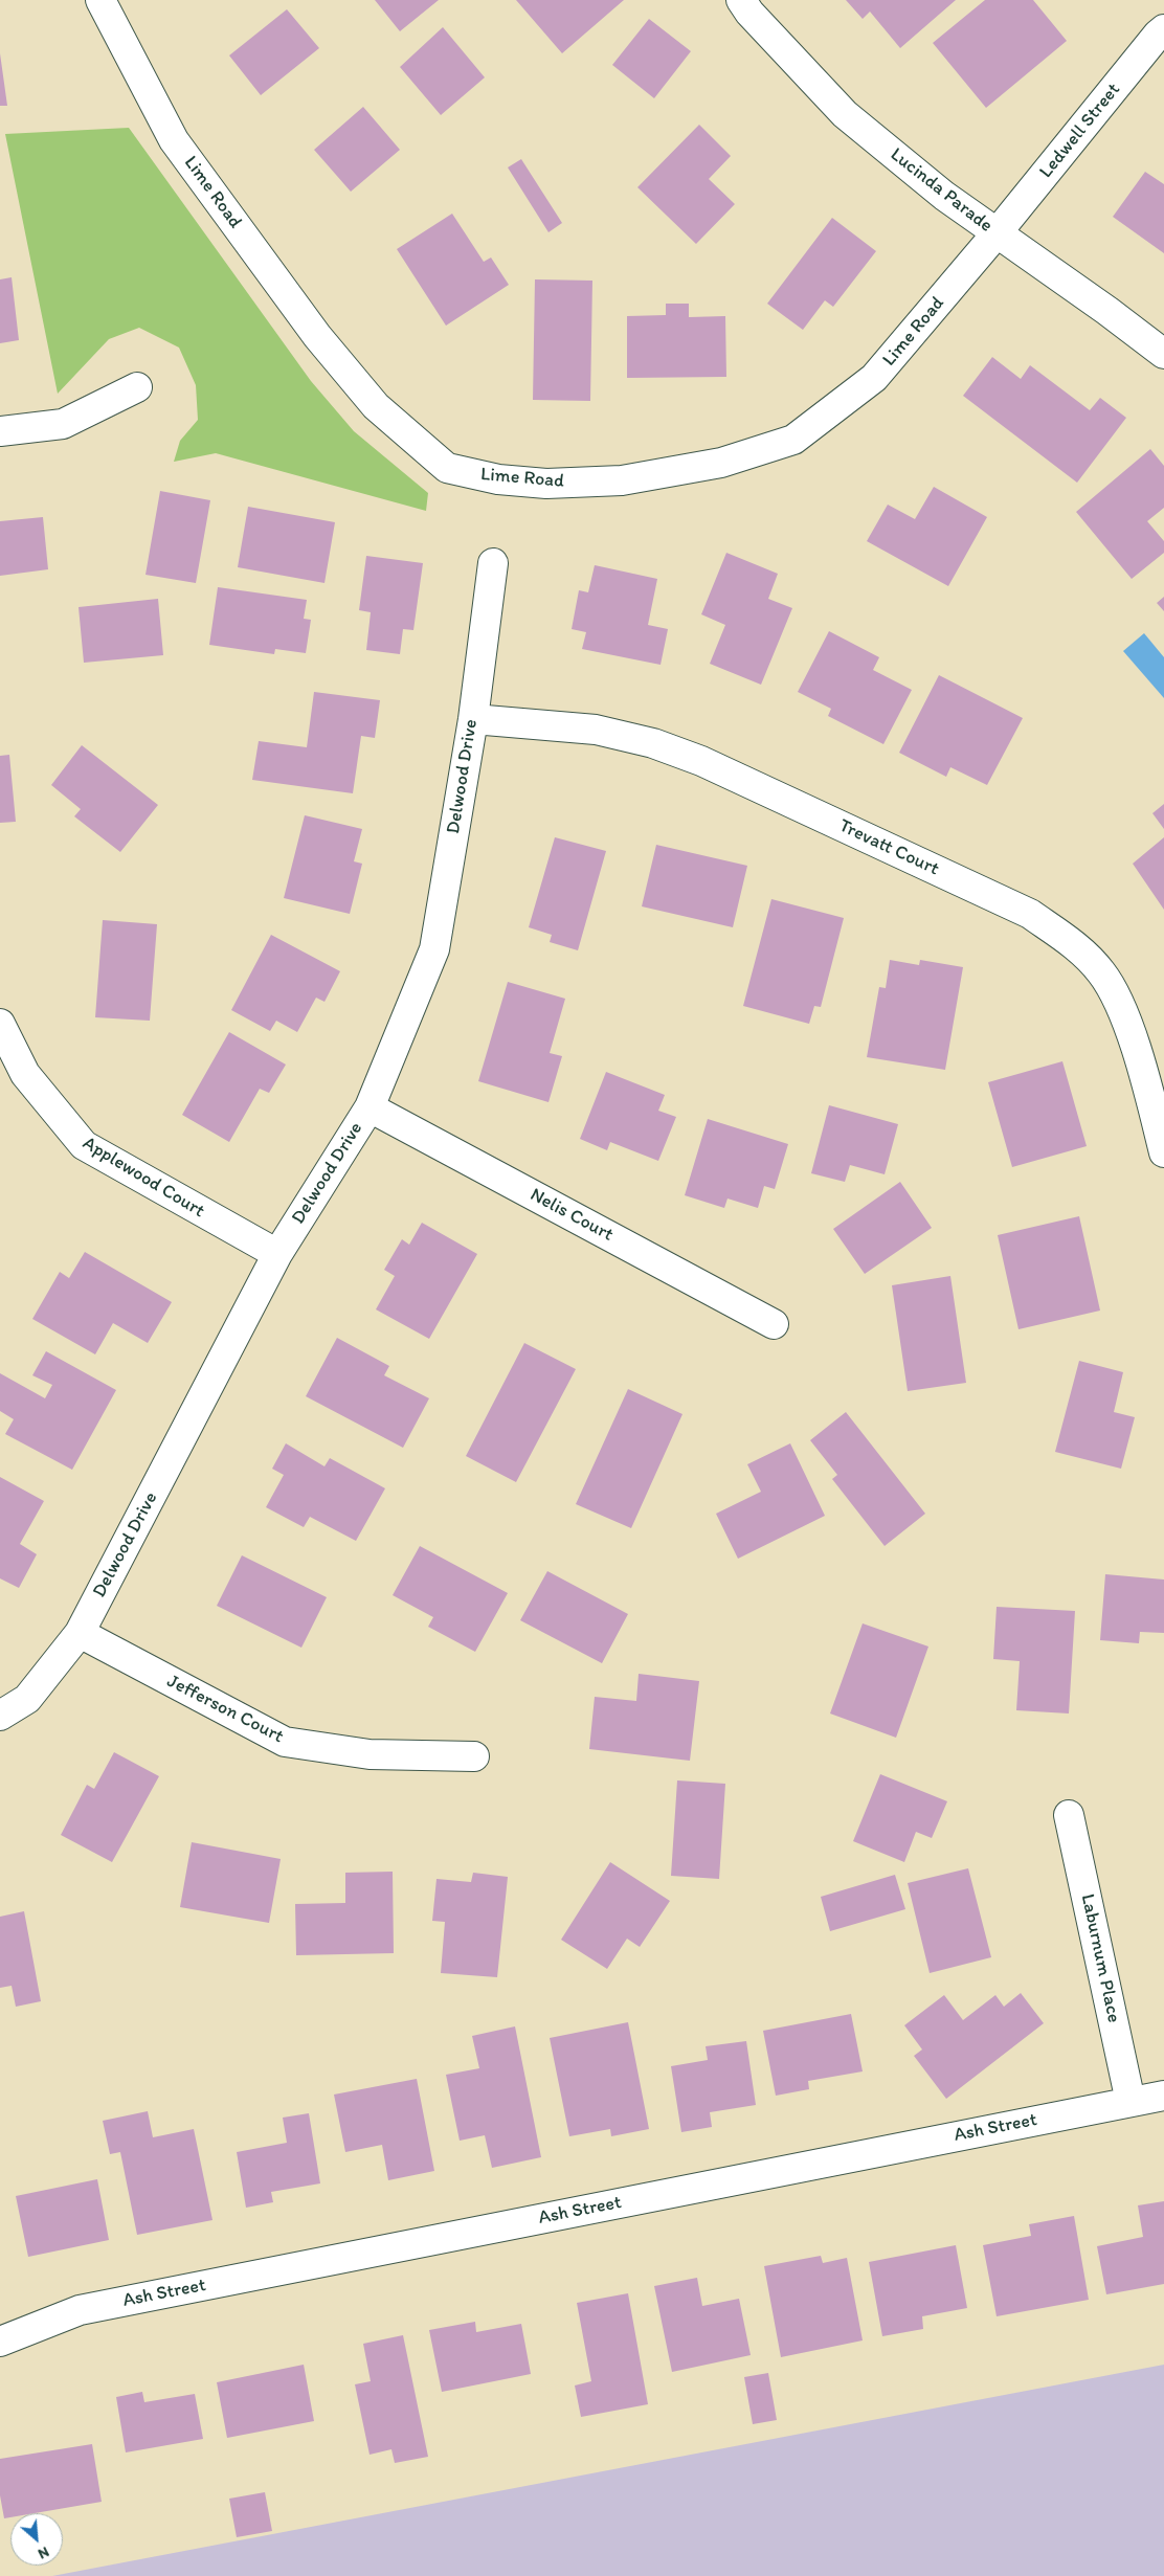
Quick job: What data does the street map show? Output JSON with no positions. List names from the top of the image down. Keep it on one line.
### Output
{"streets":{"street":["Ledwell Street","Lucinda Parade","Lime Road","Delwood Drive","Trevatt Court","Applewood Court","Nelis Court","Jefferson Court","Laburnum Place","Ash Street"]},"crossings":[["Ledwell Street","Lucinda Parade"],["Ledwell Street","Lime Road"],["Lucinda Parade","Lime Road"],["Delwood Drive","Trevatt Court"],["Delwood Drive","Applewood Court"],["Delwood Drive","Nelis Court"],["Delwood Drive","Jefferson Court"],["Laburnum Place","Ash Street"]],"north":"bottom right"}
